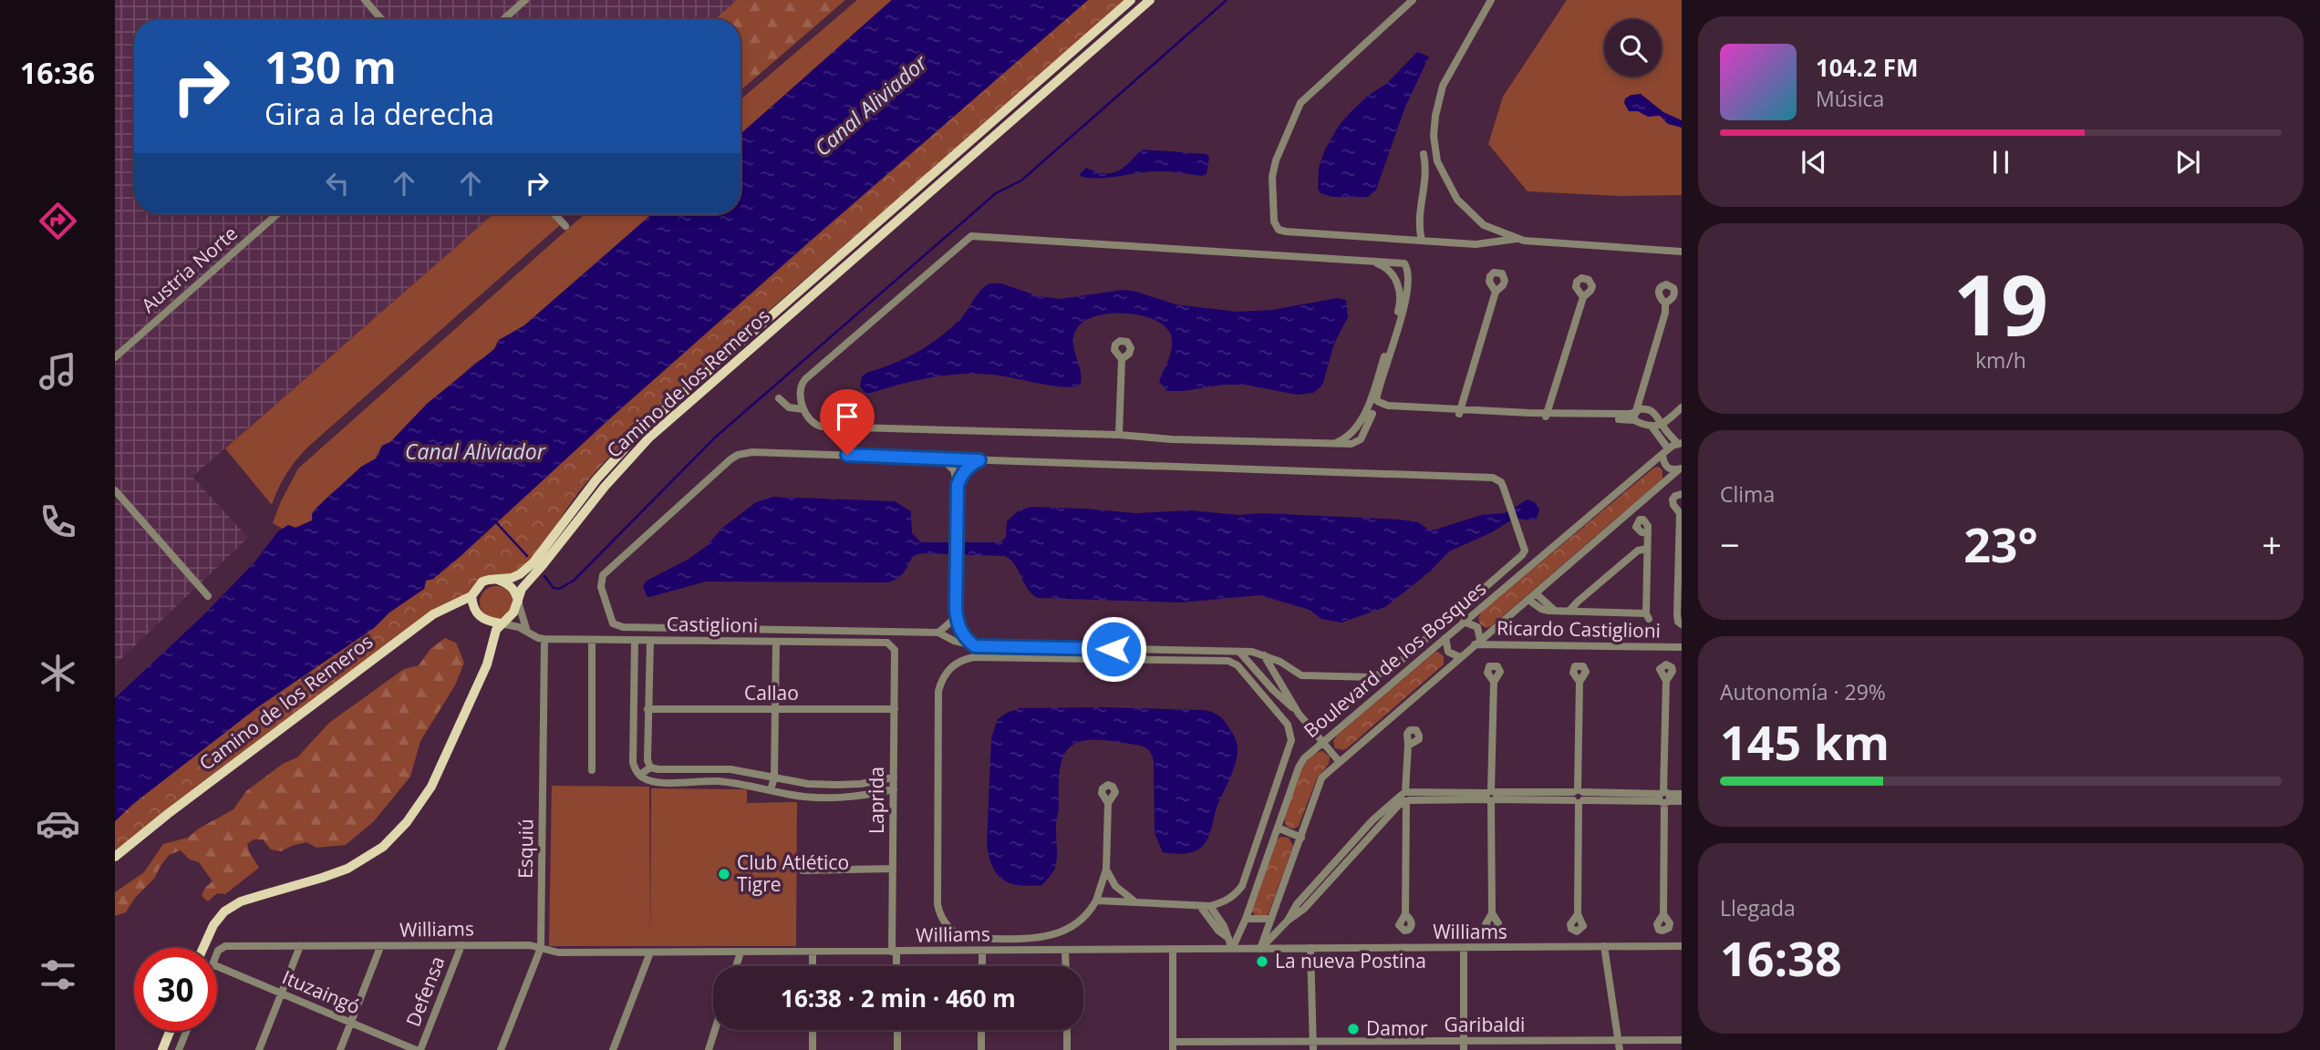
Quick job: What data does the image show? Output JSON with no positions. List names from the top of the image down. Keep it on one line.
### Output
{"streets":{"main road":["Camino de los Remeros"],"street":["Austria Norte","Castiglioni","Ricardo Castiglioni","Boulevard de los Bosques","Callao","Laprida","Esquiú","Williams","Defensa","Ituzaingó","Garibaldi"]},"crossings":[["Camino de los Remeros","Castiglioni"],["Castiglioni","Laprida"],["Castiglioni","Esquiú"],["Ricardo Castiglioni","Boulevard de los Bosques"],["Boulevard de los Bosques","Williams"],["Callao","Laprida"],["Laprida","Williams"],["Esquiú","Williams"],["Williams","Defensa"],["Defensa","Ituzaingó"]],"water":["Canal Aliviador"],"places":["Club Atlético Tigre","La nueva Postina","Damor"],"page":{"tabs":"16:36","turn":["130 m","Gira a la derecha"],"song":["104.2 FM","Música"],"tile":[["19","km/h"],"Clima",["Autonomía · 29%","145 km"],["Llegada","16:38"]],"heat":["−","23°","+"],"limit":"30","trip":"16:38 · 2 min · 460 m"}}
